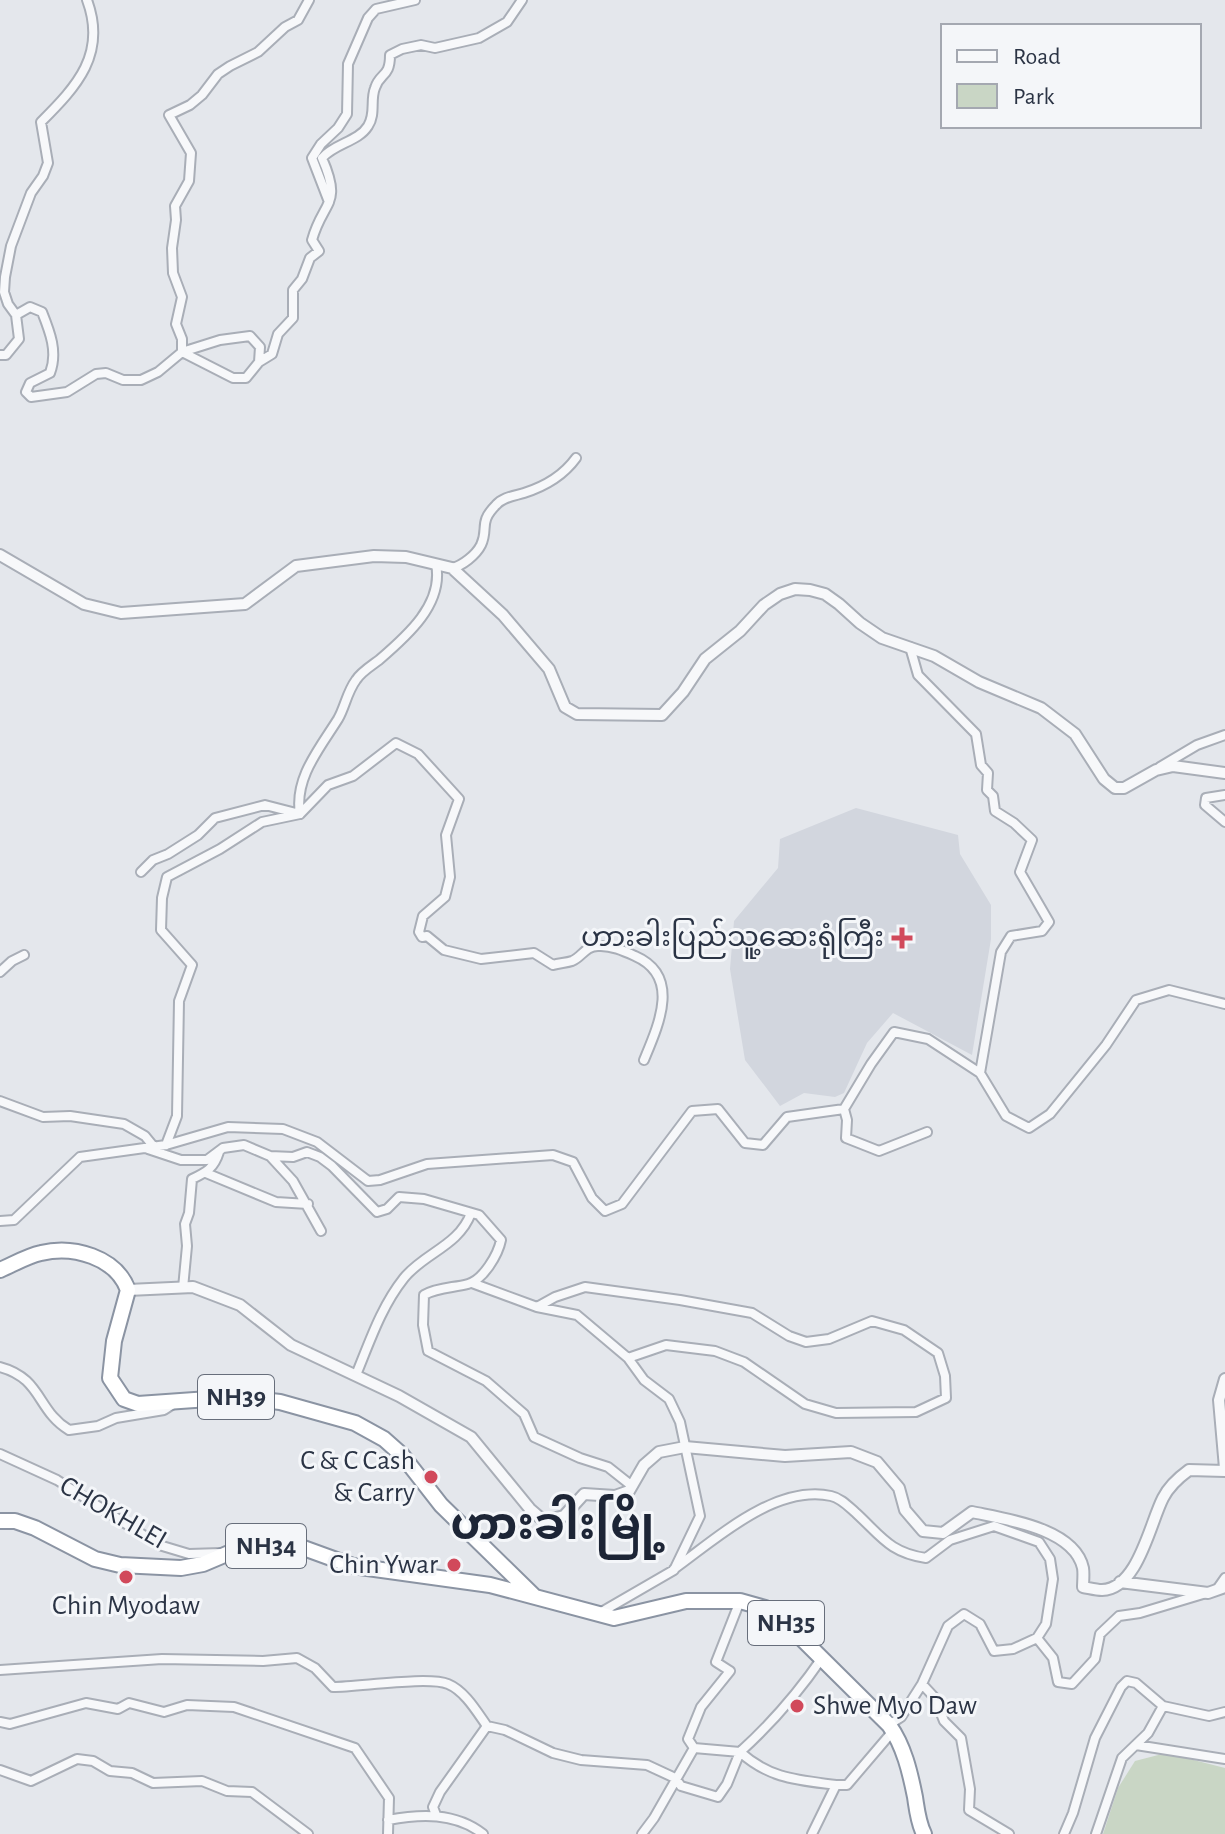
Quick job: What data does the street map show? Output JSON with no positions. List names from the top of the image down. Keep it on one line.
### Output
{"streets":{"highway":["NH39","NH34","NH35"],"street":["CHOKHLEI"]},"crossings":[["NH39","NH34"],["NH39","NH35"],["CHOKHLEI","NH34"],["NH34","NH35"]],"districts":["ဟားခါးမြို့"],"places":{"health":["ဟားခါးပြည်သူ့ဆေးရုံကြီး"],"other":["C & C Cash & Carry","Chin Ywar","Chin Myodaw","Shwe Myo Daw"]},"legend":["Road","Park"]}
